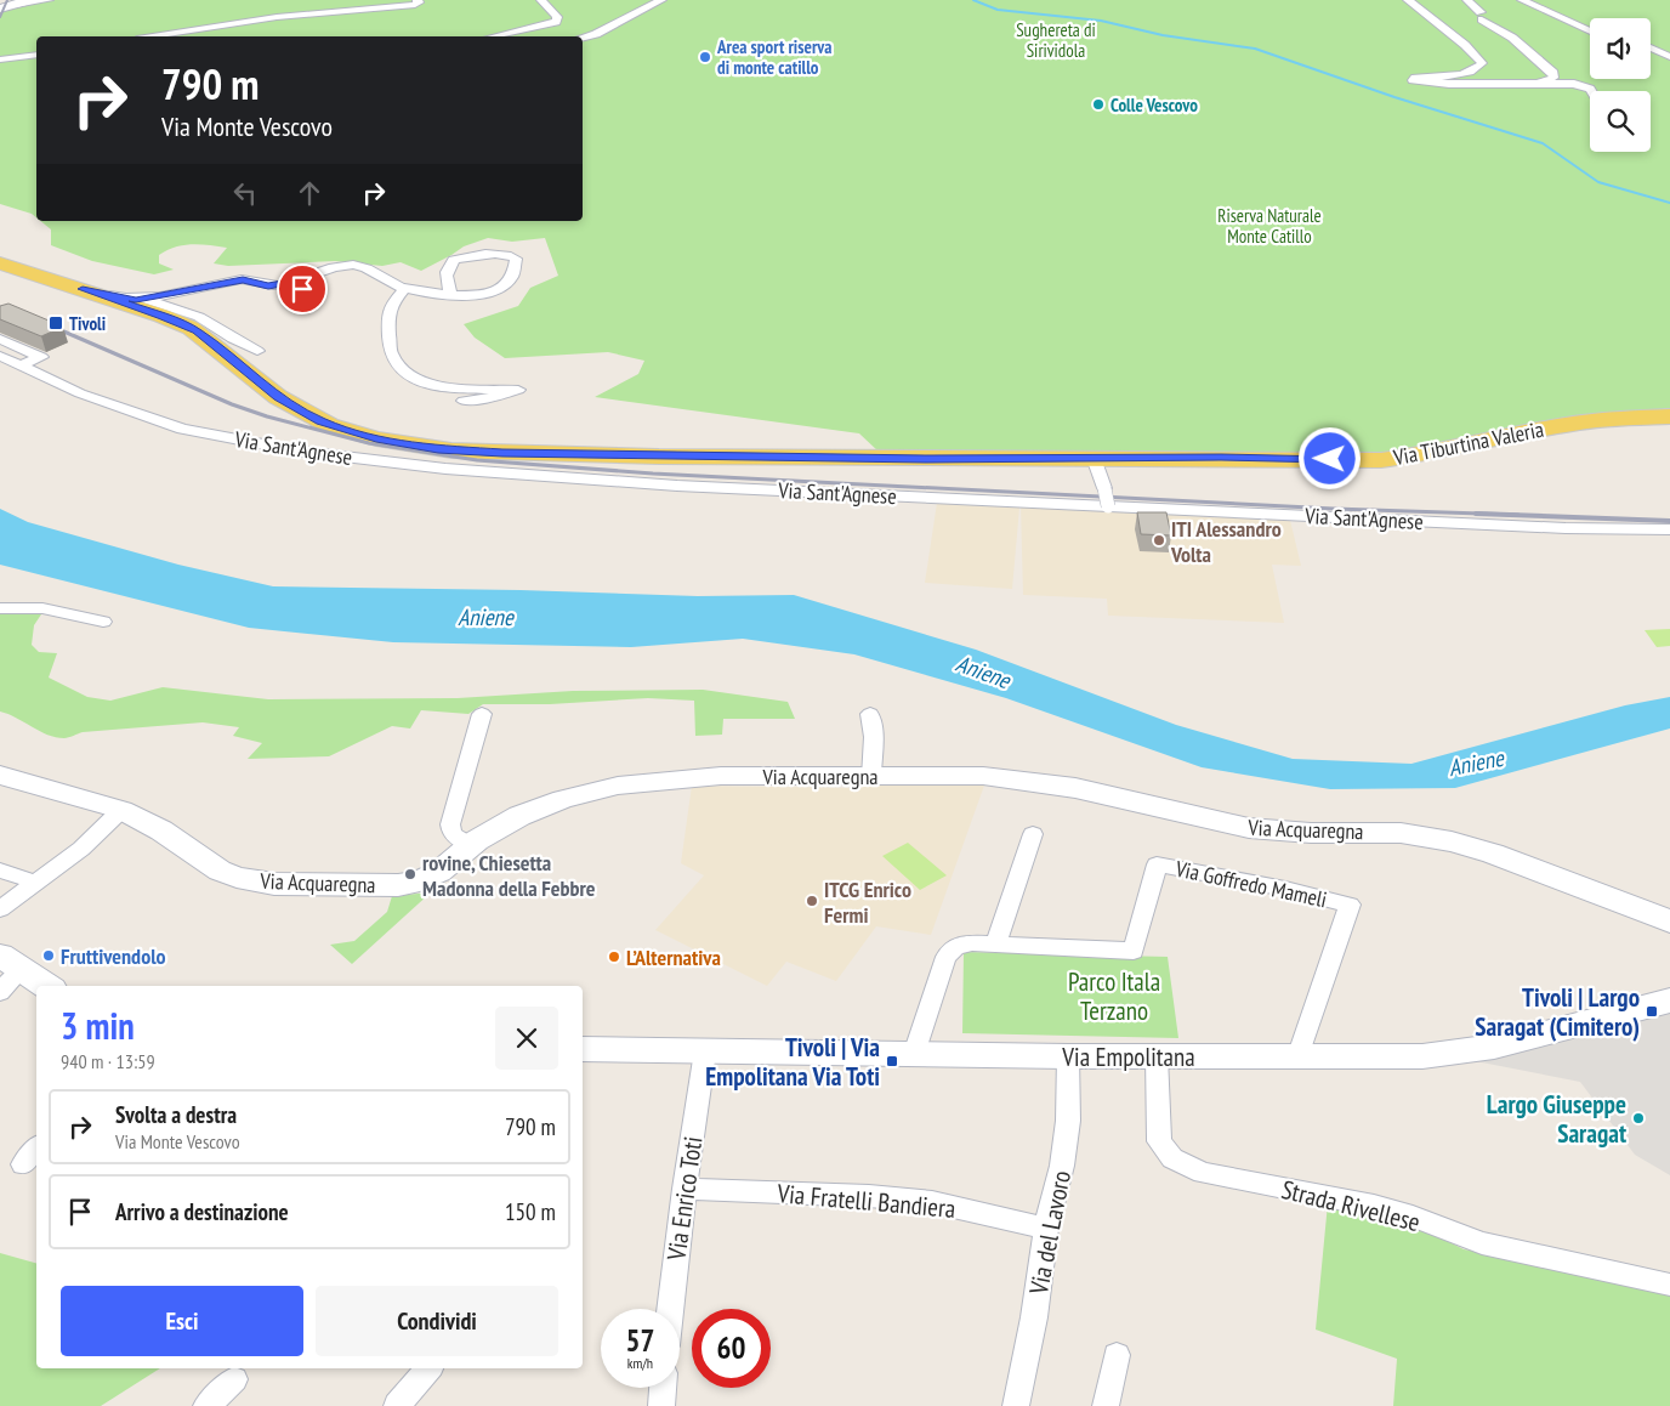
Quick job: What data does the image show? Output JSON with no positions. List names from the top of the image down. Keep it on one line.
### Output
{"streets":{"main road":["Via Tiburtina Valeria","Via Acquaregna","Via Empolitana"],"street":["Via Sant'Agnese","Via Goffredo Mameli","Via Enrico Toti","Via Fratelli Bandiera","Strada Rivellese","Via del Lavoro"]},"crossings":[["Via Goffredo Mameli","Via Empolitana"],["Via Empolitana","Via Enrico Toti"],["Via Empolitana","Strada Rivellese"],["Via Empolitana","Via del Lavoro"],["Via Enrico Toti","Via Fratelli Bandiera"],["Via Fratelli Bandiera","Via del Lavoro"]],"water":["Aniene"],"parks":["Sughereta di Sirividola","Riserva Naturale Monte Catillo","Parco Itala Terzano"],"places":{"other":["Area sport riserva di monte catillo","Colle Vescovo","ITI Alessandro Volta","rovine, Chiesetta Madonna della Febbre","ITCG Enrico Fermi","Fruttivendolo","L’Alternativa","Largo Giuseppe Saragat"],"transit":["Tivoli","Tivoli | Largo Saragat (Cimitero)","Tivoli | Via Empolitana Via Toti"]},"page":{"turn":["790 m","Via Monte Vescovo"],"heading":["3 min","940 m · 13:59"],"list":[{"name":"Svolta a destra","note":"Via Monte Vescovo","value":"790 m"},{"name":"Arrivo a destinazione","value":"150 m"}],"buttons":["Esci","Condividi"],"speed":"57 km/h","limit":"60"}}
